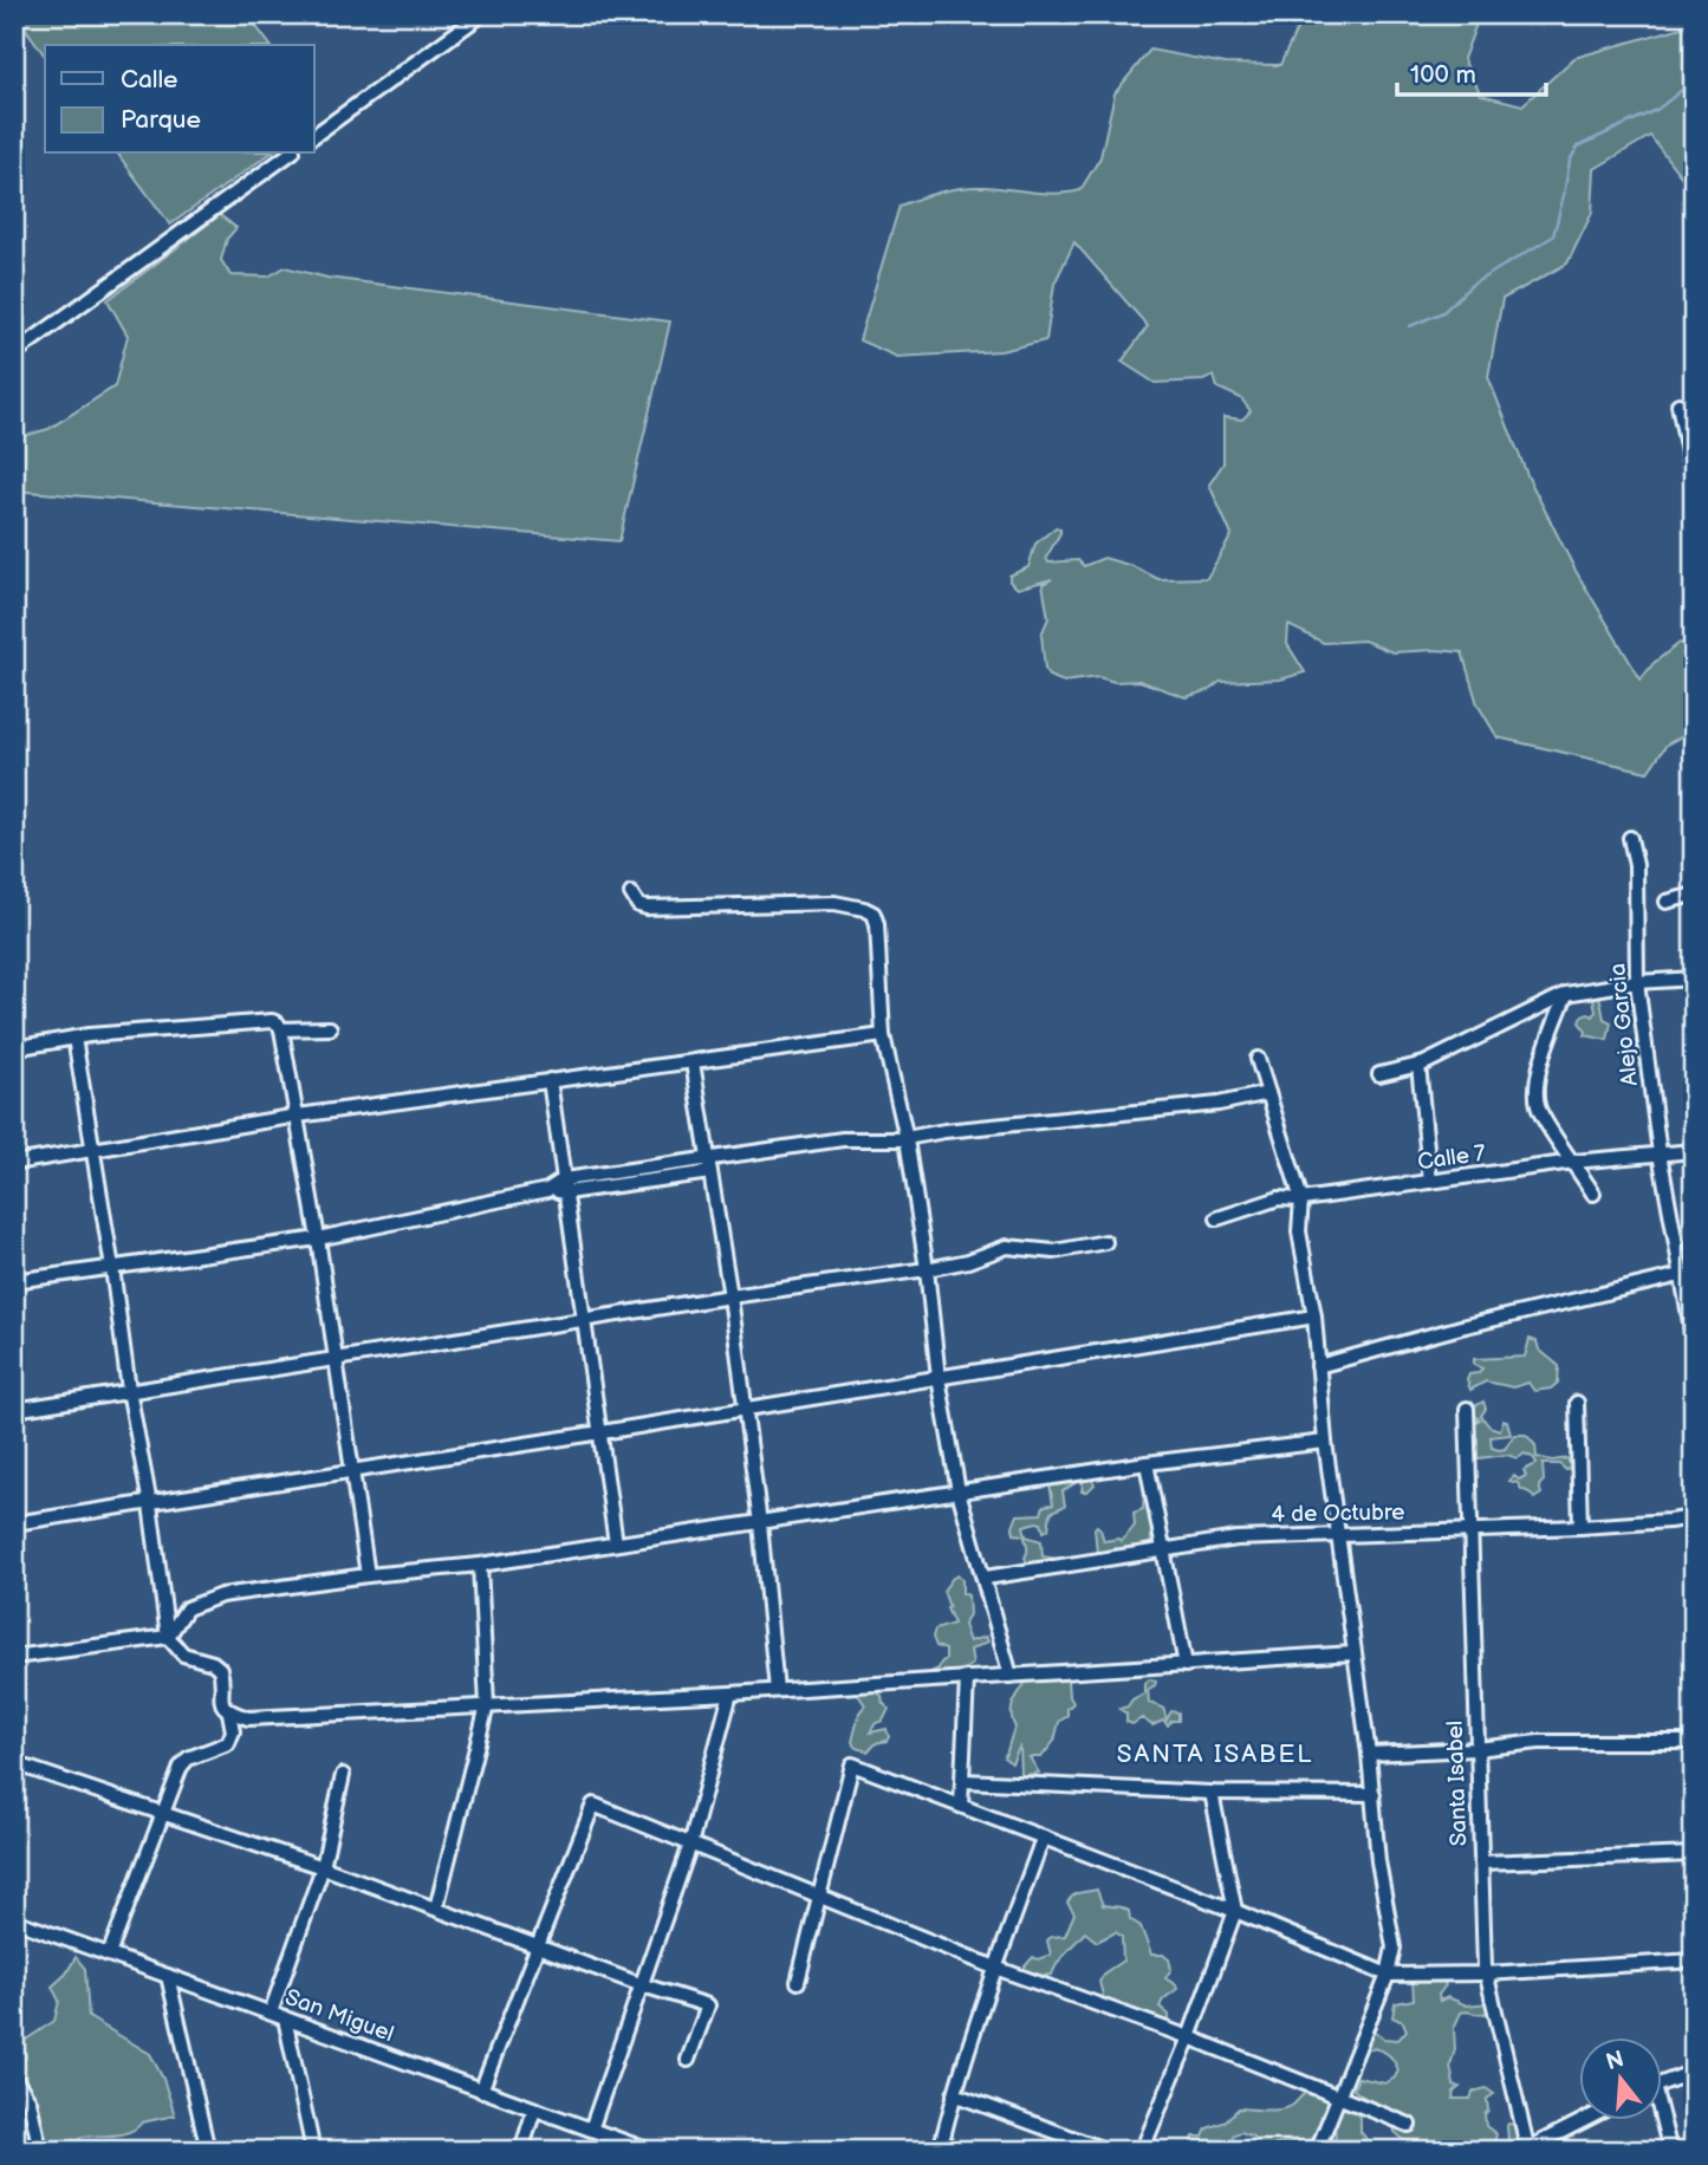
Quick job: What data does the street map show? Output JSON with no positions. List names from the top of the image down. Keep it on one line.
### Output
{"streets":{"street":["Alejo Garcia","Calle 7","4 de Octubre","Santa Isabel","San Miguel"]},"crossings":[["Alejo Garcia","Calle 7"],["4 de Octubre","Santa Isabel"]],"districts":["SANTA ISABEL"],"legend":["Calle","Parque"],"scale_bar":"100 m","north":"top"}
